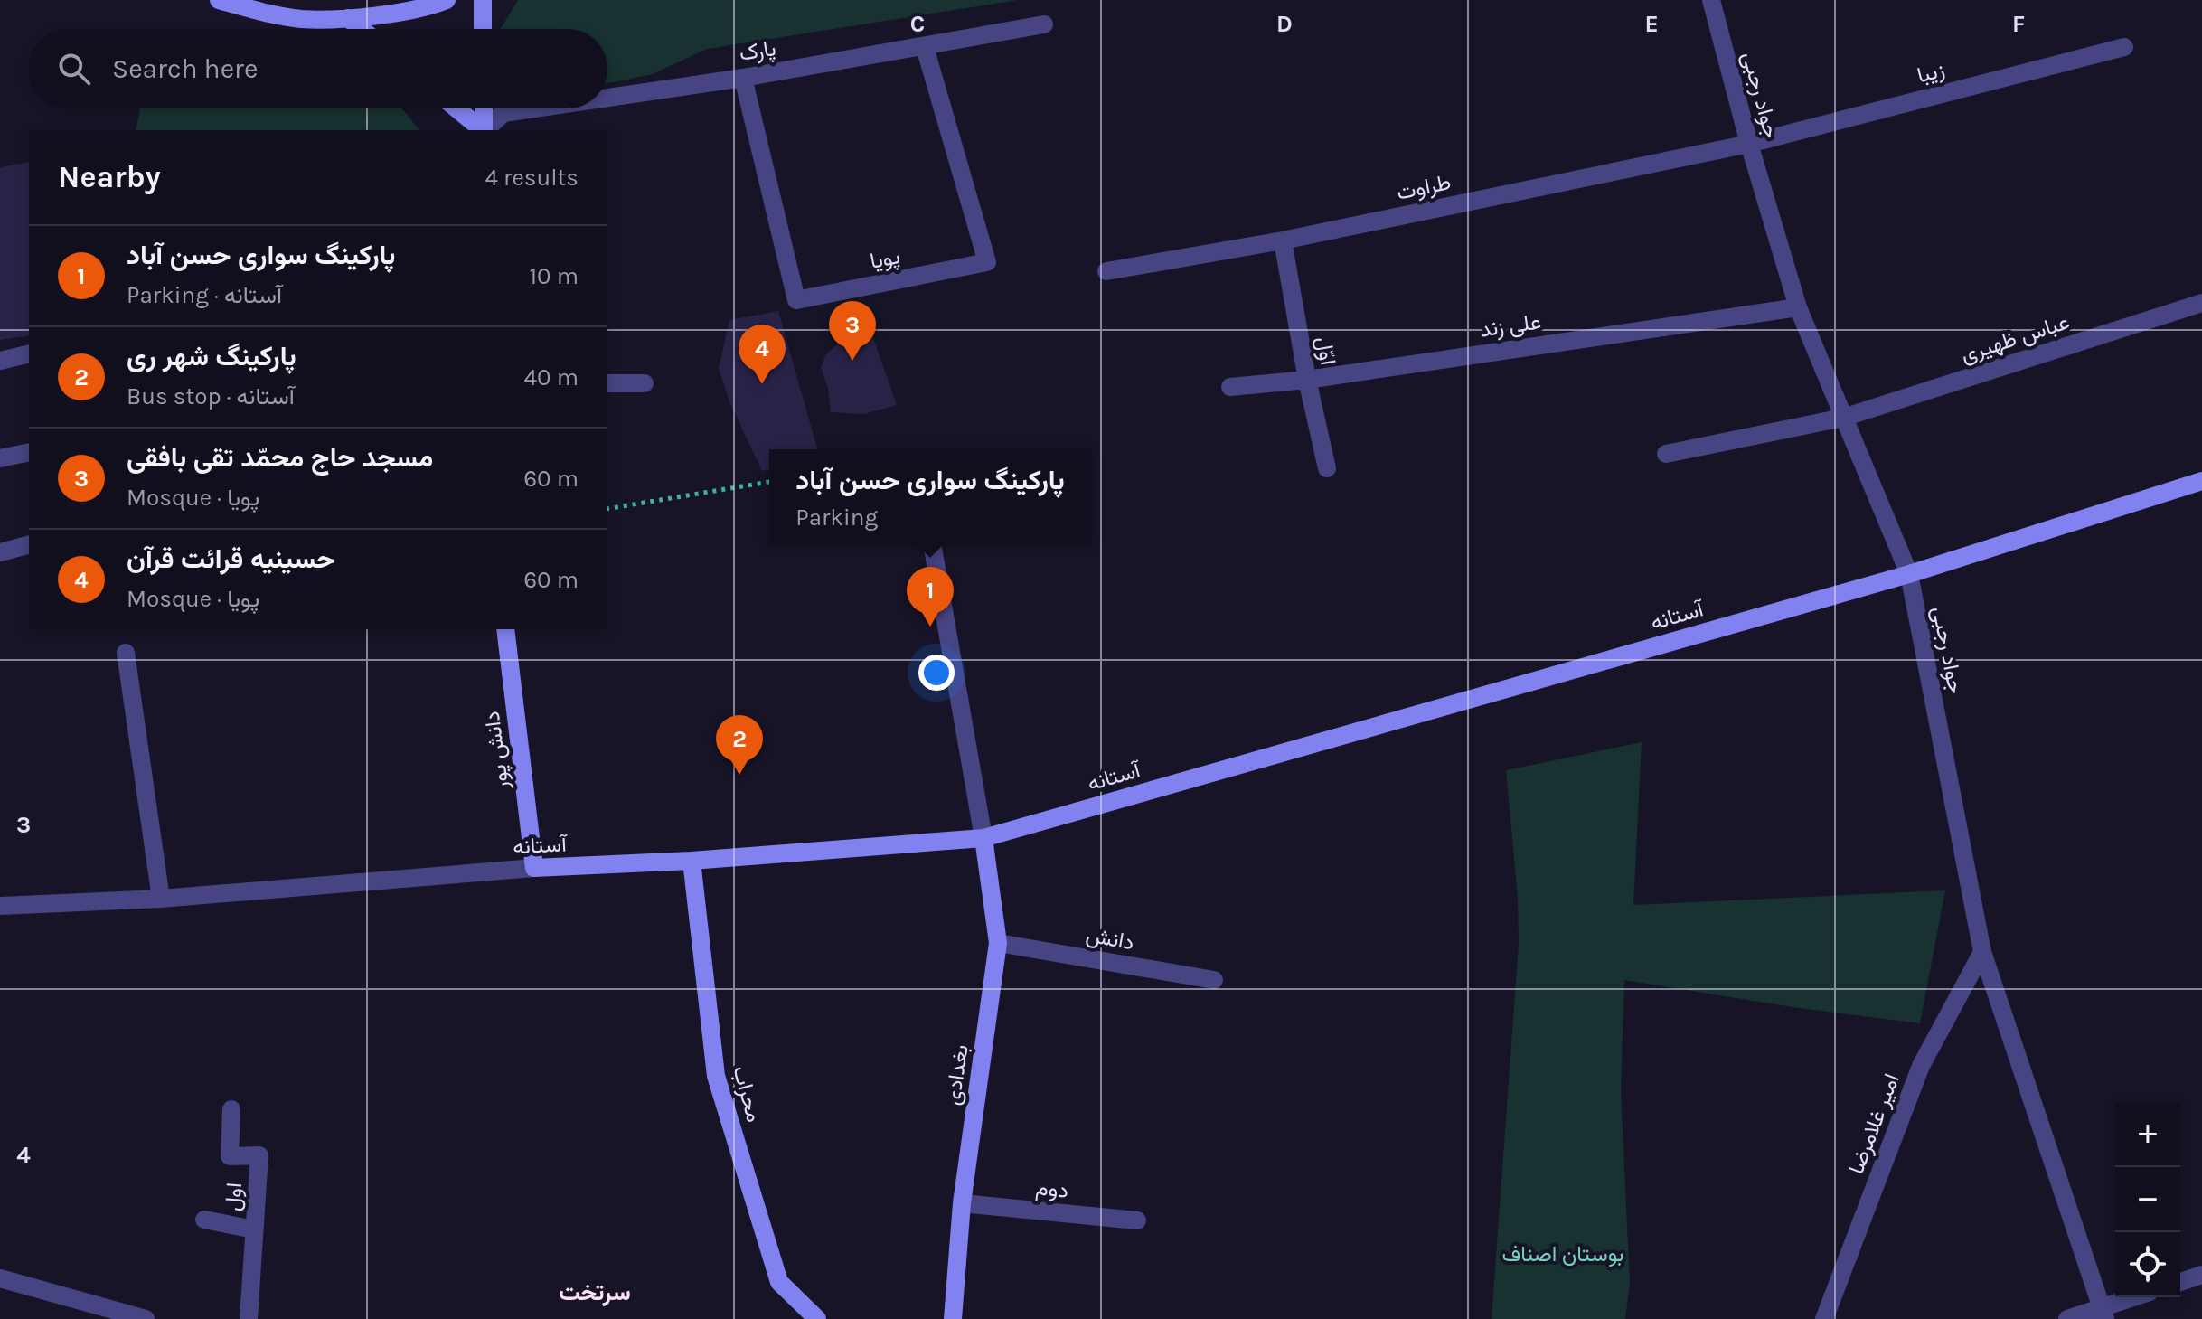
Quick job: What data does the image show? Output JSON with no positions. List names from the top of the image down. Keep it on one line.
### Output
{"streets":{"street":["پارک","زیبا","جواد رجبی","طراوت","پویا","علی زند","عباس ظهیری","اوّل","آستانه","دانش پور","دانش","بغدادی","محراب","امیر غلامرضا","دوم","اول"]},"crossings":[["پارک","پویا"],["زیبا","جواد رجبی"],["زیبا","طراوت"],["جواد رجبی","طراوت"],["جواد رجبی","علی زند"],["جواد رجبی","عباس ظهیری"],["جواد رجبی","آستانه"],["جواد رجبی","امیر غلامرضا"],["طراوت","اوّل"],["علی زند","اوّل"],["آستانه","دانش پور"],["آستانه","بغدادی"],["آستانه","محراب"],["دانش","بغدادی"],["بغدادی","دوم"]],"districts":["سرتخت"],"parks":["بوستان اصناف"],"page":{"search":"Search here","heading":["Nearby","4 results"],"list":[{"mark":"1","name":"پارکینگ سواری حسن آباد","note":"Parking · آستانه","value":"10 m"},{"mark":"2","name":"پارکینگ شهر ری","note":"Bus stop · آستانه","value":"40 m"},{"mark":"3","name":"مسجد حاج محمّد تقی بافقی","note":"Mosque · پویا","value":"60 m"},{"mark":"4","name":"حسینیه قرائت قرآن","note":"Mosque · پویا","value":"60 m"}],"pins":["3","4","1","2"],"popup":["پارکینگ سواری حسن آباد","Parking"],"map_buttons":["+","−"]},"grid":{"columns":["C","D","E","F"],"rows":["3","4"]}}
